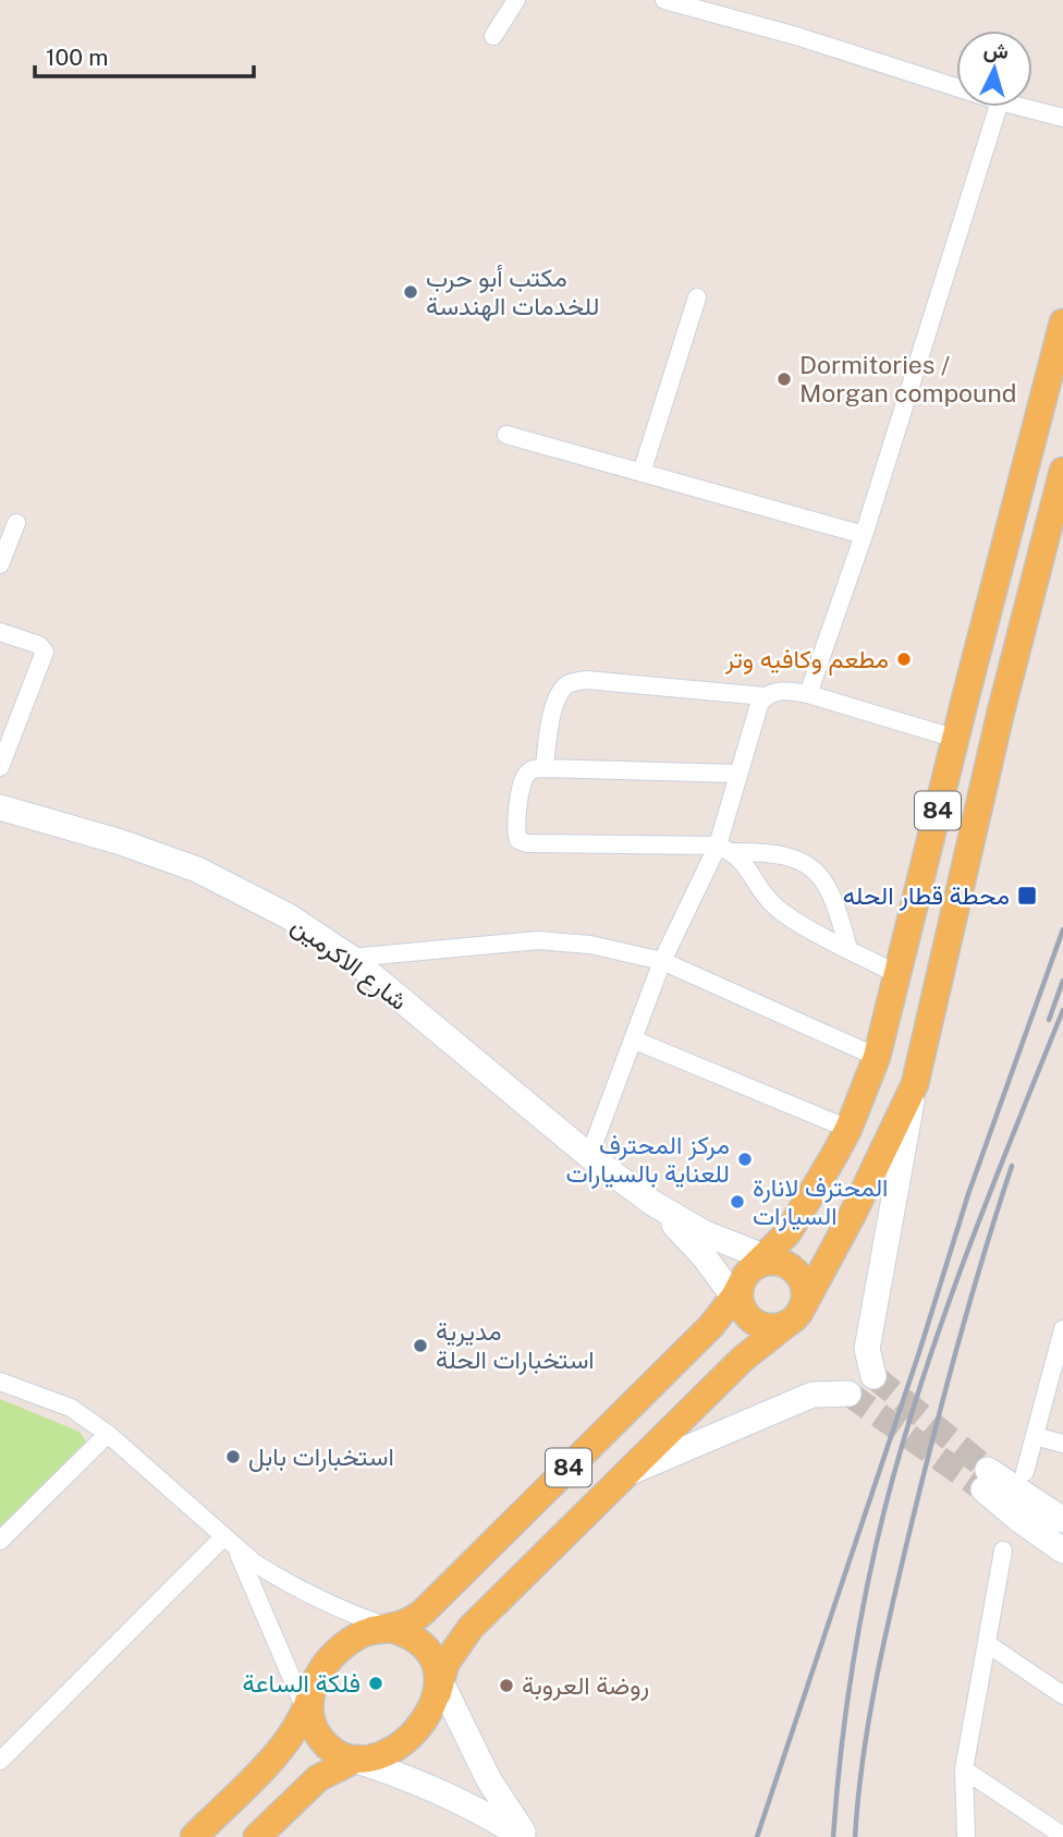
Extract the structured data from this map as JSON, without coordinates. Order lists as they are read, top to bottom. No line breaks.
{"streets":{"main road":["84"],"street":["شارع الاكرمين"]},"crossings":[["84","شارع الاكرمين"]],"places":{"other":["مكتب أبو حرب للخدمات الهندسة","Dormitories / Morgan compound","مطعم وكافيه وتر","مركز المحترف للعناية بالسيارات","المحترف لانارة السيارات","مديرية استخبارات الحلة","استخبارات بابل","فلكة الساعة","روضة العروبة"],"transit":["محطة قطار الحله"]},"scale_bar":"100 m","north":"top"}
